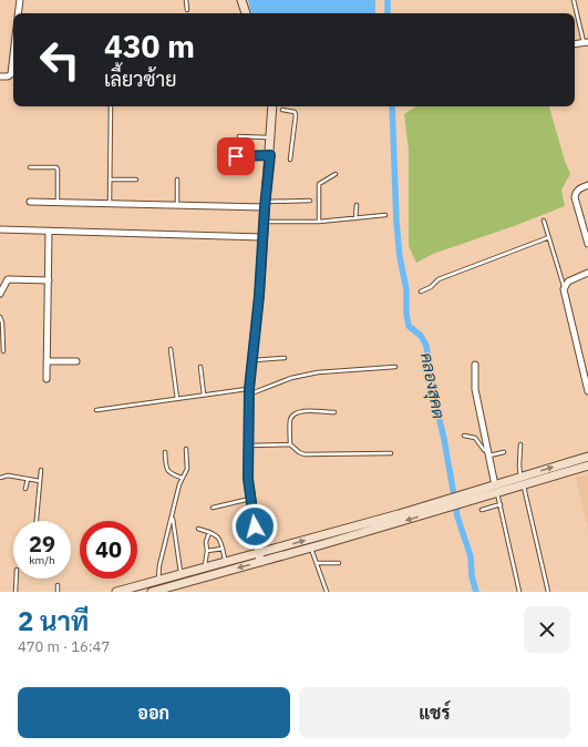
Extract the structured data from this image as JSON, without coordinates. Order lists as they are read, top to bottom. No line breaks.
{"water":["คลองสุคต"],"page":{"turn":["430 m","เลี้ยวซ้าย"],"speed":"29 km/h","limit":"40","heading":["2 นาที","470 m · 16:47"],"buttons":["ออก","แชร์"]}}
